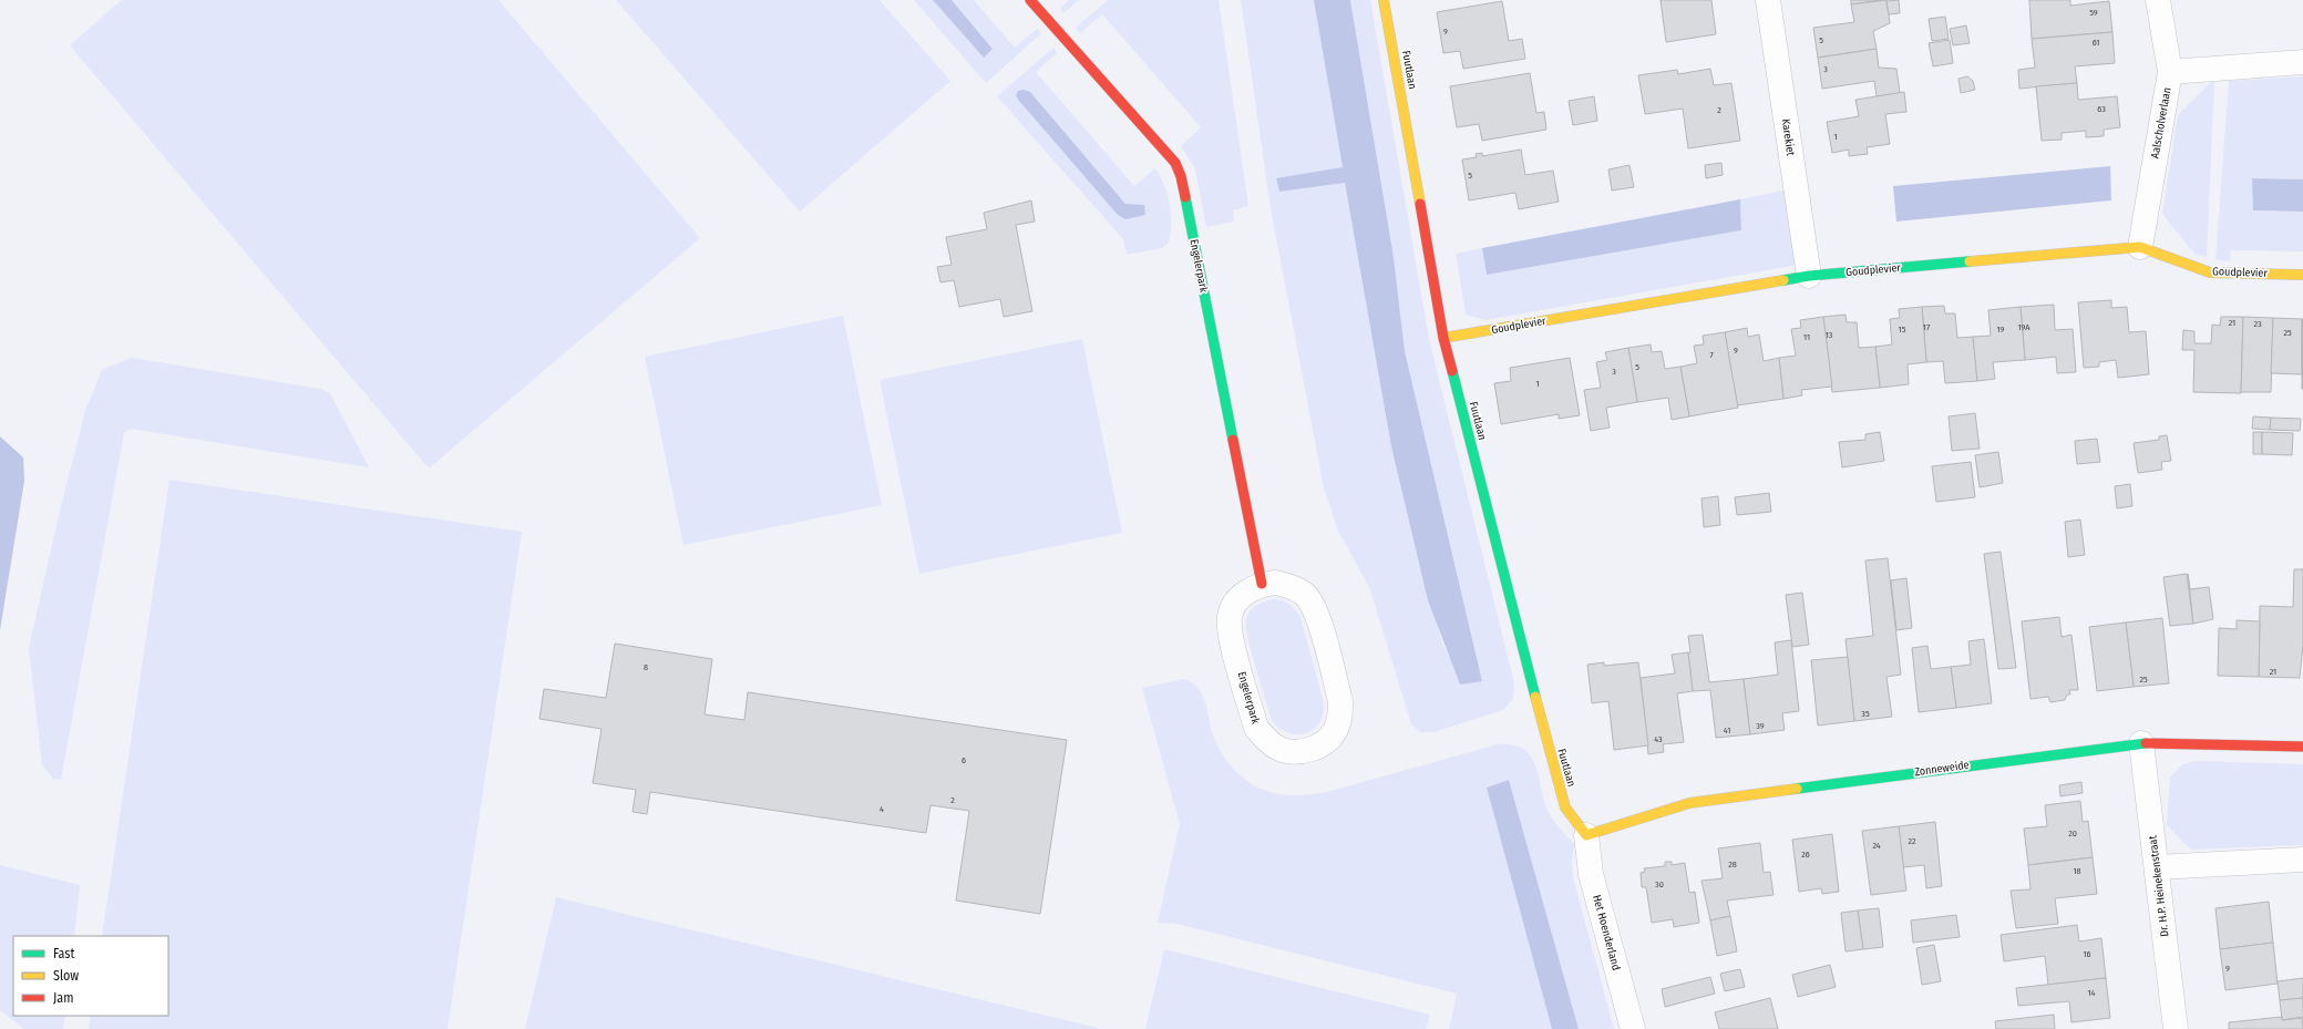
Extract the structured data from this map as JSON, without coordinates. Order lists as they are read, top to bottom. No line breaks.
{"streets":{"street":["Fuutlaan","Aalscholverlaan","Karekiet","Engelerpark","Goudplevier","Zonneweide","Dr. H.P. Heinekenstraat","Het Hoenderland"]},"crossings":[["Fuutlaan","Goudplevier"],["Fuutlaan","Zonneweide"],["Fuutlaan","Het Hoenderland"],["Aalscholverlaan","Goudplevier"],["Karekiet","Goudplevier"],["Zonneweide","Dr. H.P. Heinekenstraat"],["Zonneweide","Het Hoenderland"]],"house_numbers":["59","9","5","61","3","63","2","1","5","21","23","17","19A","15","19","25","13","11","9","7","5","3","1","8","21","25","35","39","41","43","6","2","4","20","22","24","26","28","18","30","16","9","14"],"legend":["Fast","Slow","Jam"]}
